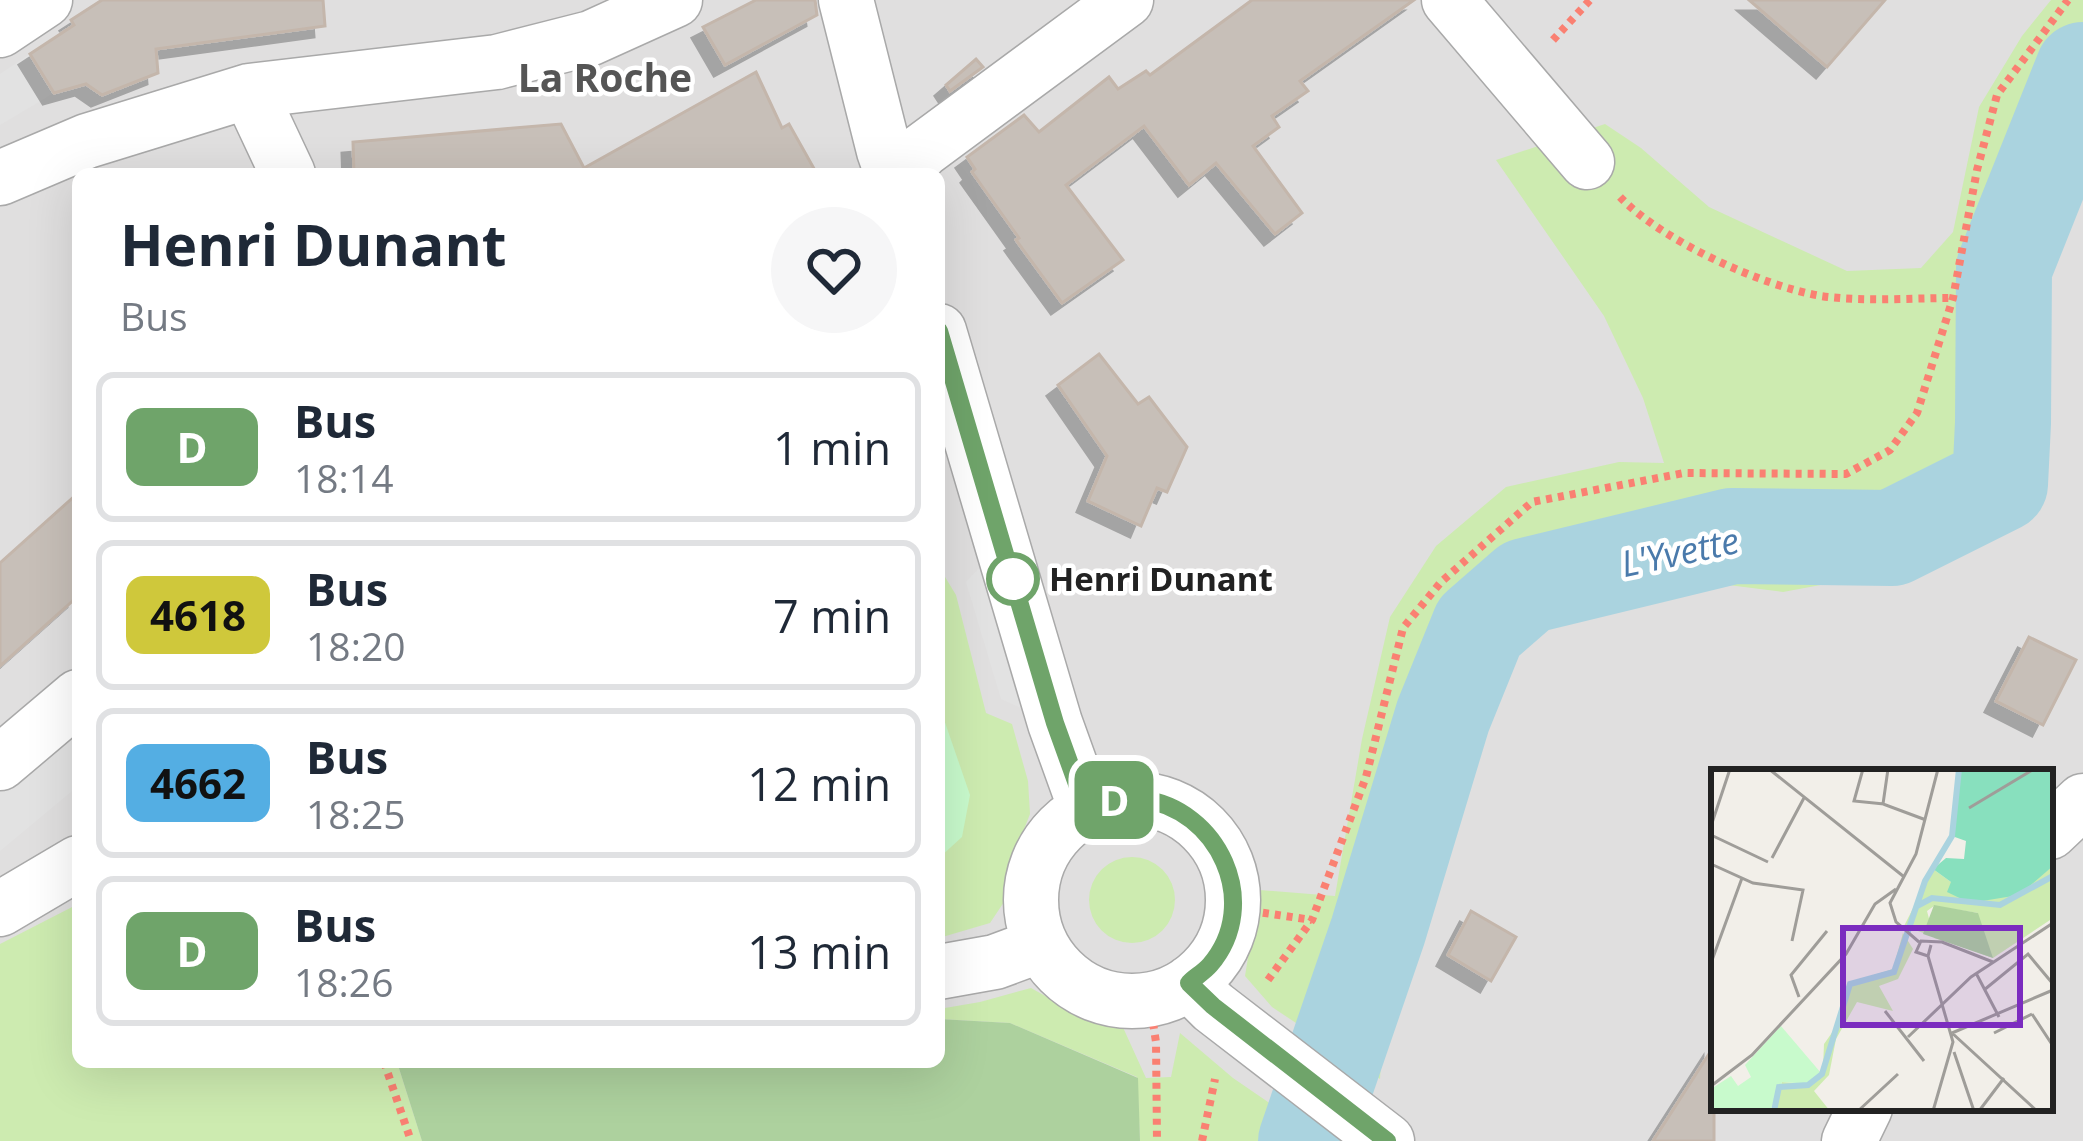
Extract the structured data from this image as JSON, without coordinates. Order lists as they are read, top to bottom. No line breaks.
{"districts":["La Roche"],"water":["L'Yvette"],"places":["Henri Dunant"],"lines":["bus line D"],"page":{"on_map":"D","heading":["Henri Dunant","Bus"],"list":[{"mark":"D","name":"Bus","note":"18:14","value":"1 min"},{"mark":"4618","name":"Bus","note":"18:20","value":"7 min"},{"mark":"4662","name":"Bus","note":"18:25","value":"12 min"},{"mark":"D","name":"Bus","note":"18:26","value":"13 min"}]}}
